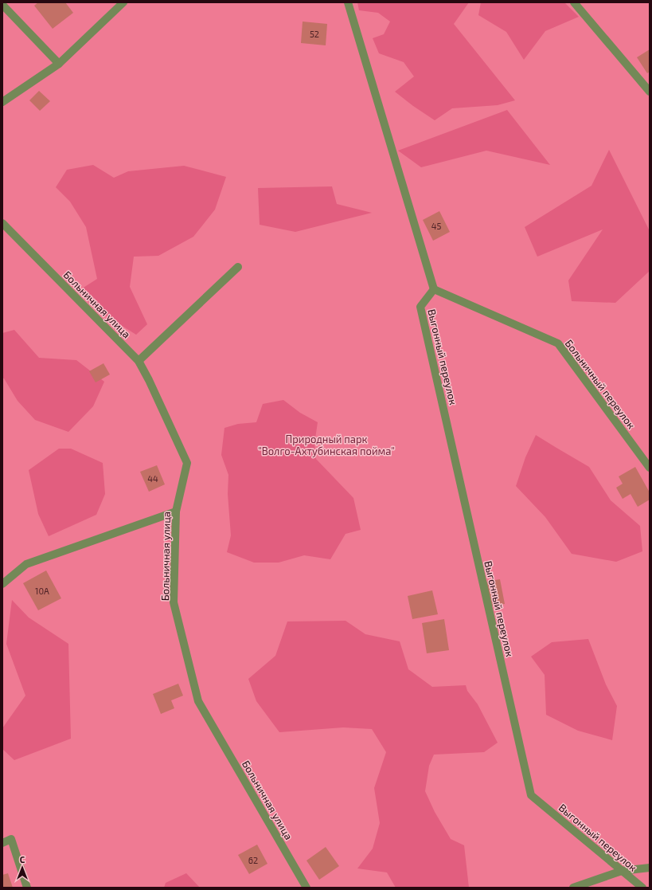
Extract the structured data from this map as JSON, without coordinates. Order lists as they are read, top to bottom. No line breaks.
{"streets":{"street":["Больничная улица","Выгонный переулок","Больничный переулок"]},"crossings":[["Выгонный переулок","Больничный переулок"]],"parks":["Природный парк \"Волго-Ахтубинская пойма\""],"house_numbers":["52","45","44","10А","62"],"north":"top"}
